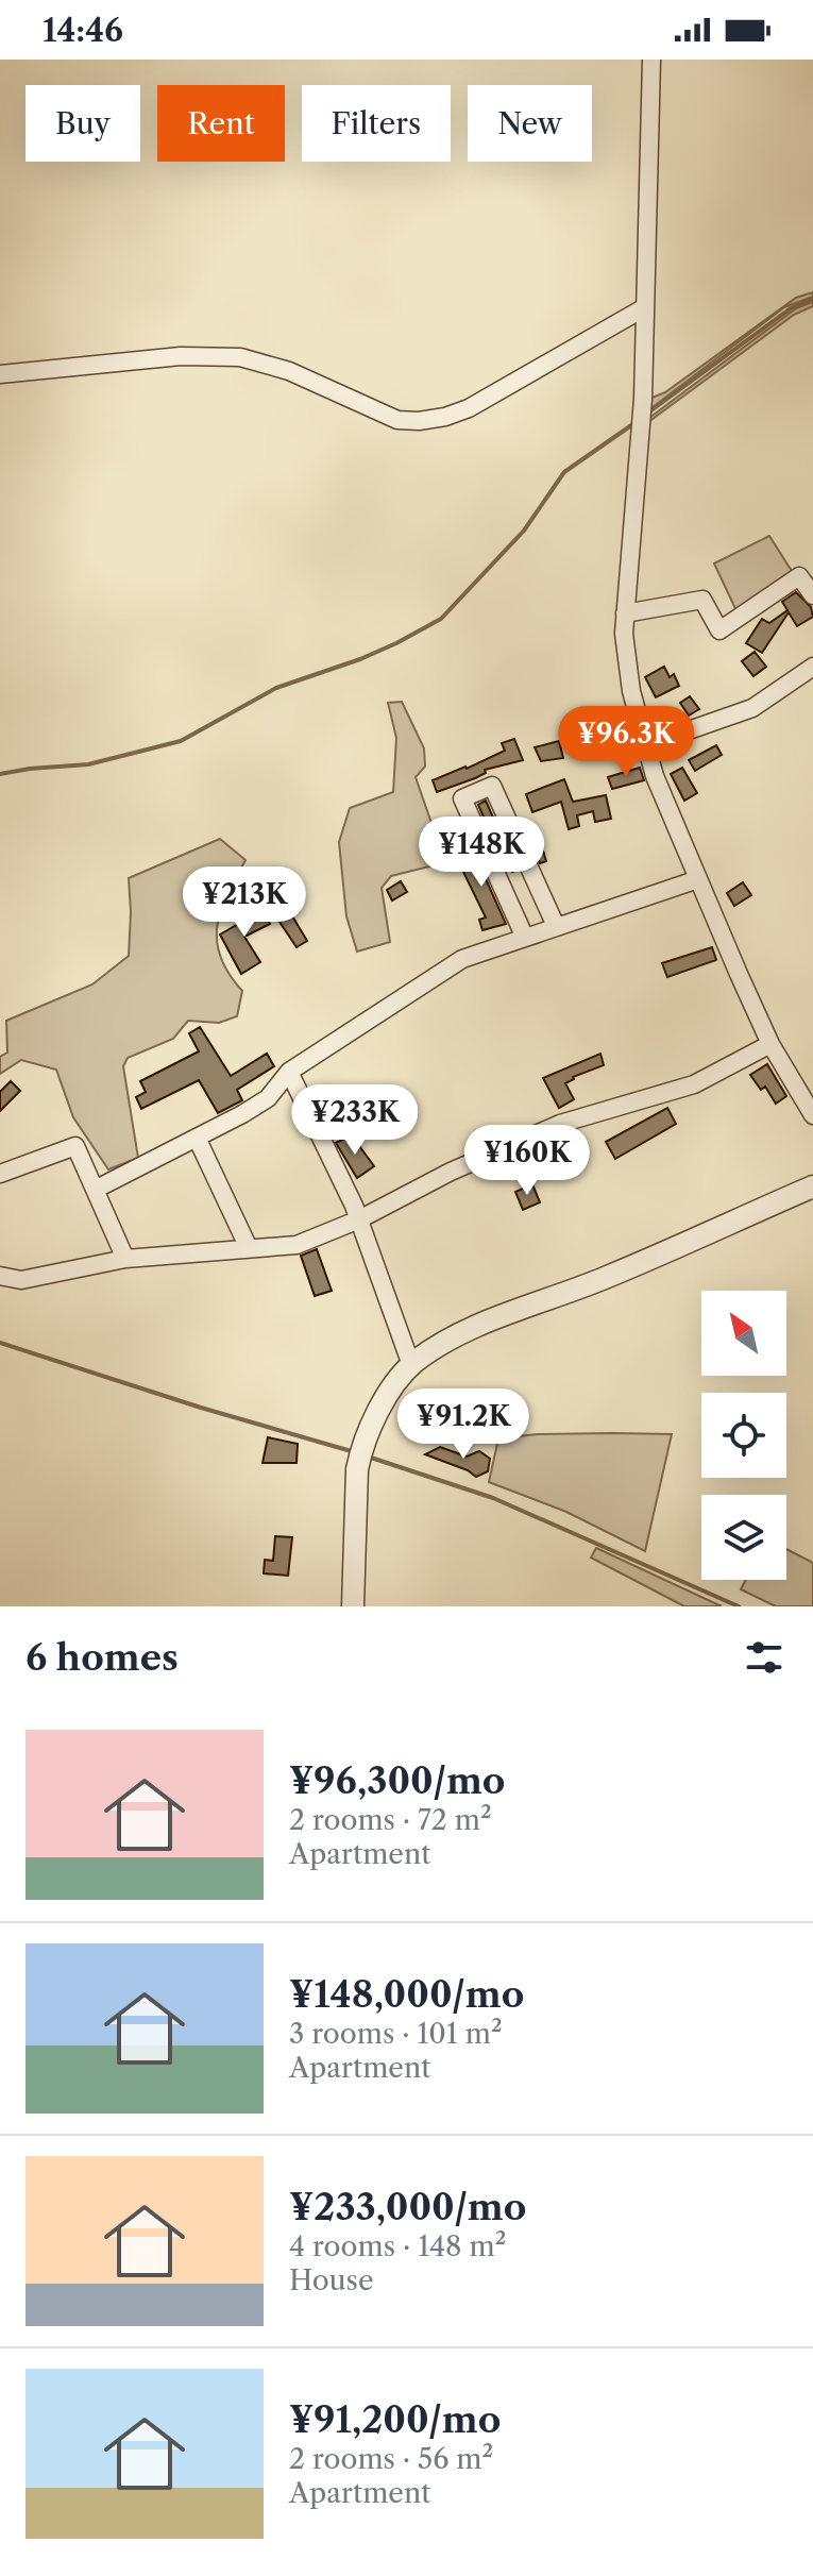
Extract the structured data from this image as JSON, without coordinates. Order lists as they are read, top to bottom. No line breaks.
{"north":"top left","page":{"status":"14:46","chip":["Buy","Rent","Filters","New"],"price":["¥96.3K","¥148K","¥213K","¥233K","¥160K","¥91.2K"],"heading":"6 homes","list":[{"name":"¥96,300/mo","note":"2 rooms · 72 m² · Apartment"},{"name":"¥148,000/mo","note":"3 rooms · 101 m² · Apartment"},{"name":"¥233,000/mo","note":"4 rooms · 148 m² · House"},{"name":"¥91,200/mo","note":"2 rooms · 56 m² · Apartment"}]}}
